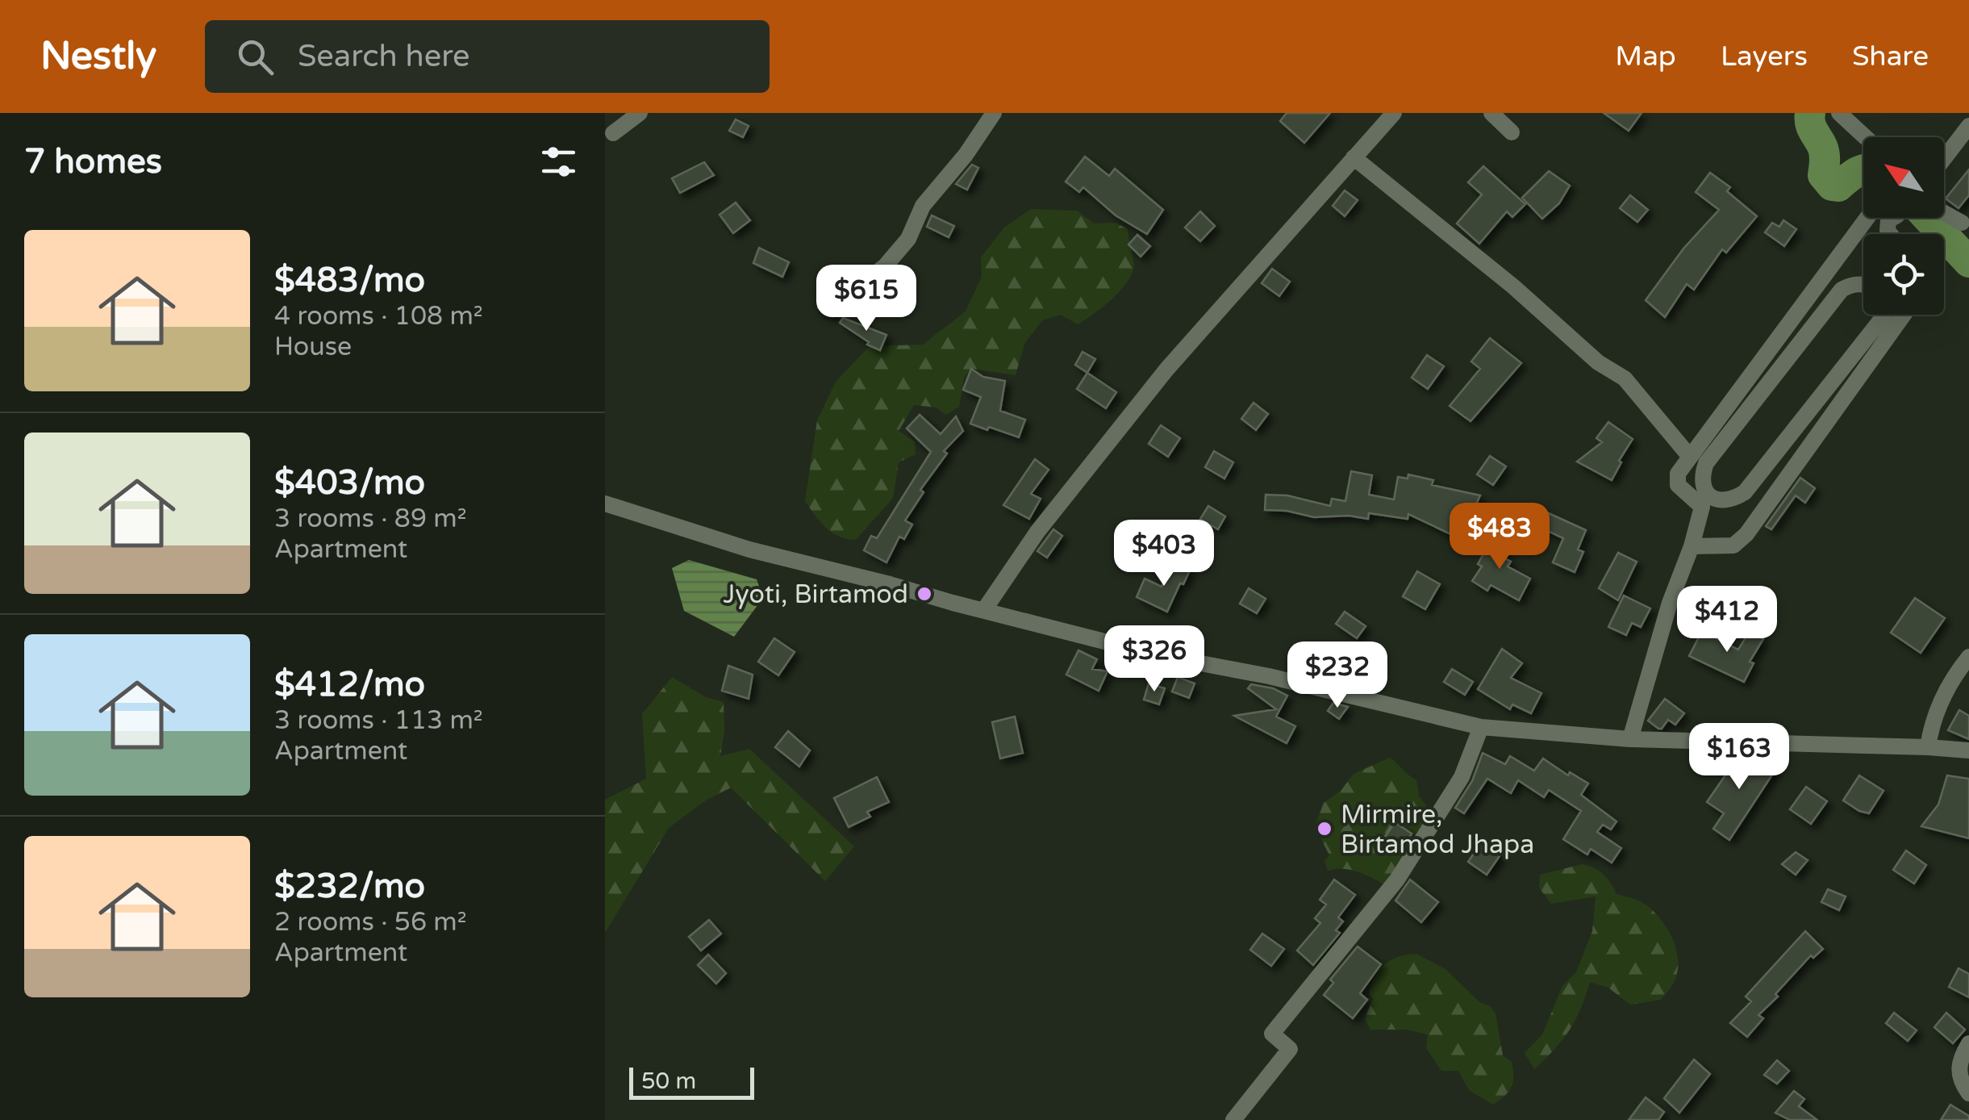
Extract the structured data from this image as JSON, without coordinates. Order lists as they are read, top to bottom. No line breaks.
{"places":["Jyoti, Birtamod","Mirmire, Birtamod Jhapa"],"scale_bar":"50 m","north":"top left","page":{"header":"Nestly","search":"Search here","nav":["Map","Layers","Share"],"heading":"7 homes","list":[{"name":"$483/mo","note":"4 rooms · 108 m² · House"},{"name":"$403/mo","note":"3 rooms · 89 m² · Apartment"},{"name":"$412/mo","note":"3 rooms · 113 m² · Apartment"},{"name":"$232/mo","note":"2 rooms · 56 m² · Apartment"}],"price":["$615","$483","$403","$412","$326","$232","$163"],"scale":"50 m"}}
